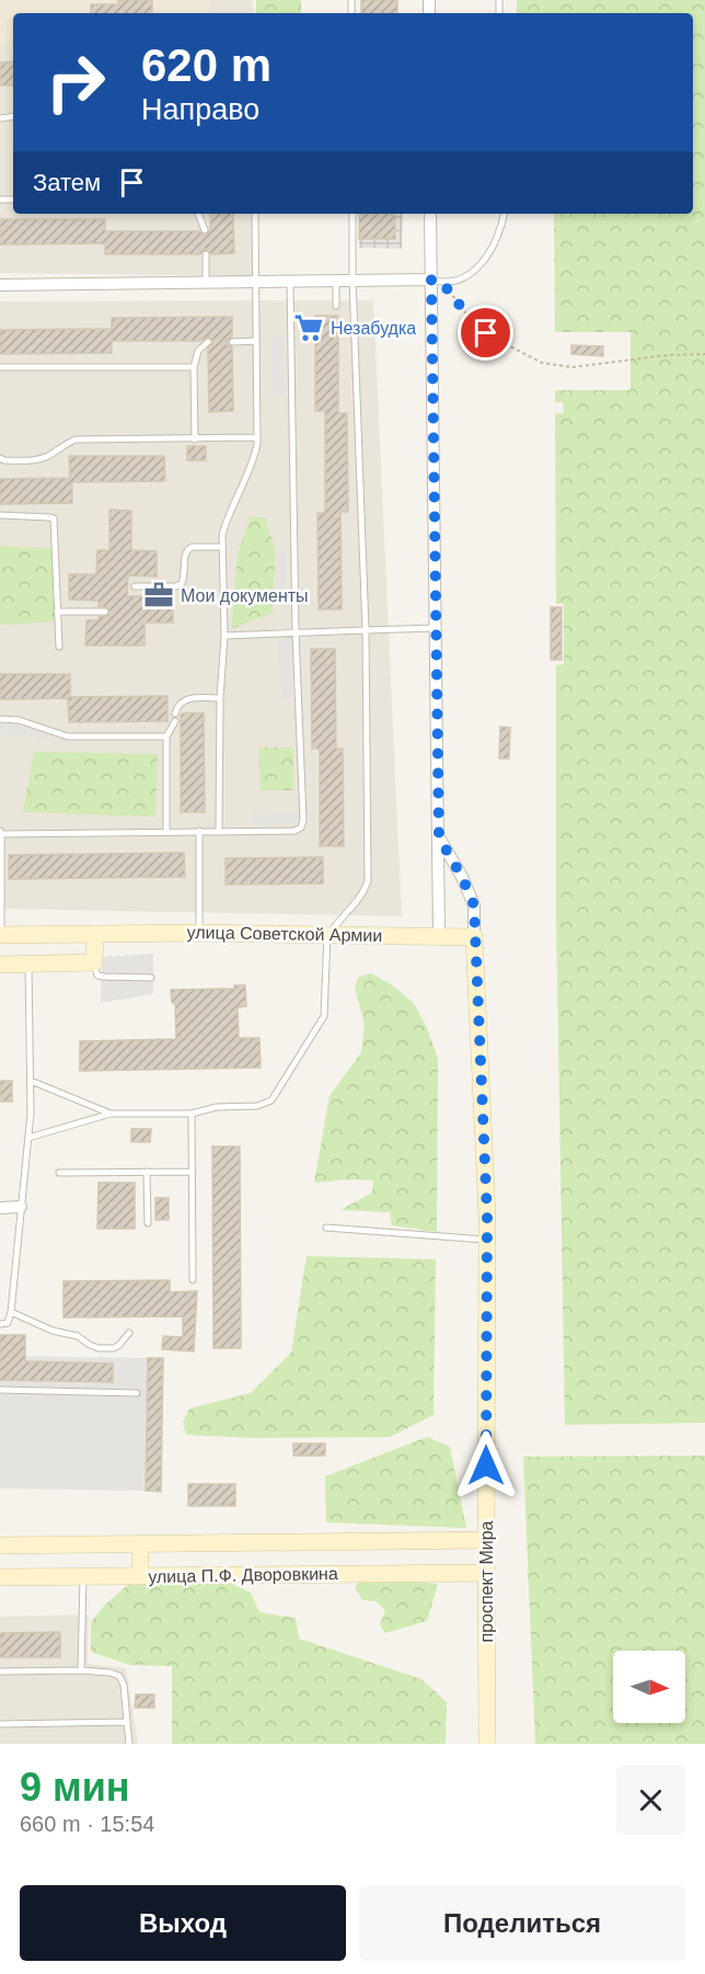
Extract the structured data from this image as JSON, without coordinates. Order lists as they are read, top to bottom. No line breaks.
{"streets":{"street":["улица Советской Армии","улица П.Ф. Дворовкина","проспект Мира"]},"crossings":[["улица Советской Армии","проспект Мира"],["улица П.Ф. Дворовкина","проспект Мира"]],"places":{"supermarket":["Незабудка"],"office":["Мои документы"]},"north":"right","page":{"turn":["620 m","Направо"],"then":"Затем","heading":["9 мин","660 m · 15:54"],"buttons":["Выход","Поделиться"]}}
